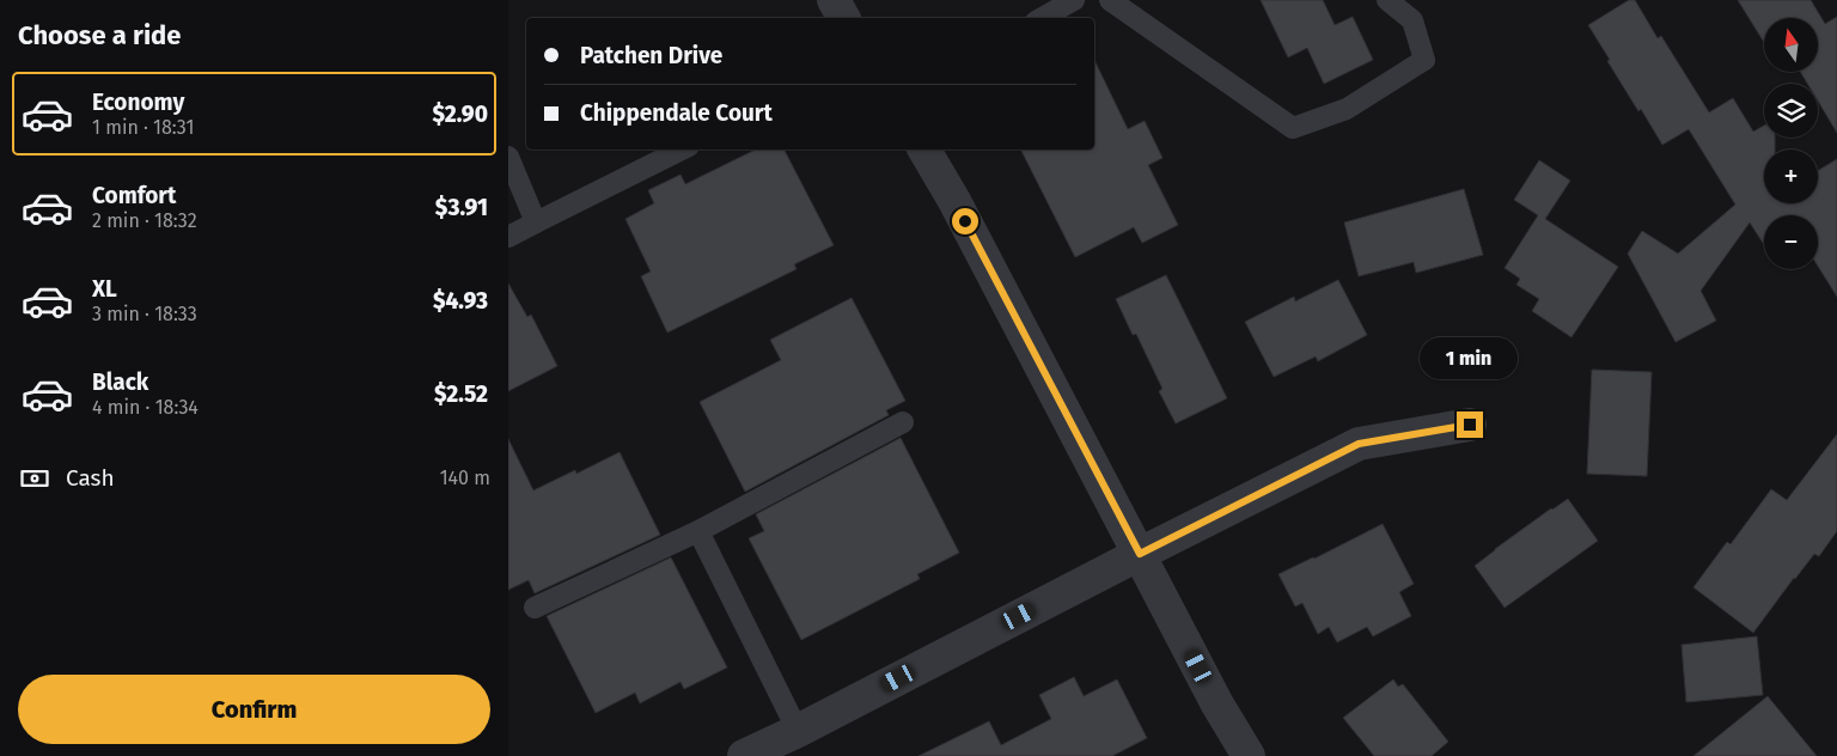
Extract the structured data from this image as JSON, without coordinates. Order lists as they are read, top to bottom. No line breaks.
{"north":"top","page":{"heading":"Choose a ride","map_buttons":["+","−"],"banner":["Patchen Drive","Chippendale Court"],"list":[{"name":"Economy","note":"1 min · 18:31","value":"$2.90"},{"name":"Comfort","note":"2 min · 18:32","value":"$3.91"},{"name":"XL","note":"3 min · 18:33","value":"$4.93"},{"name":"Black","note":"4 min · 18:34","value":"$2.52"}],"bubble":"1 min","pay":["Cash","140 m"],"buttons":"Confirm"}}
